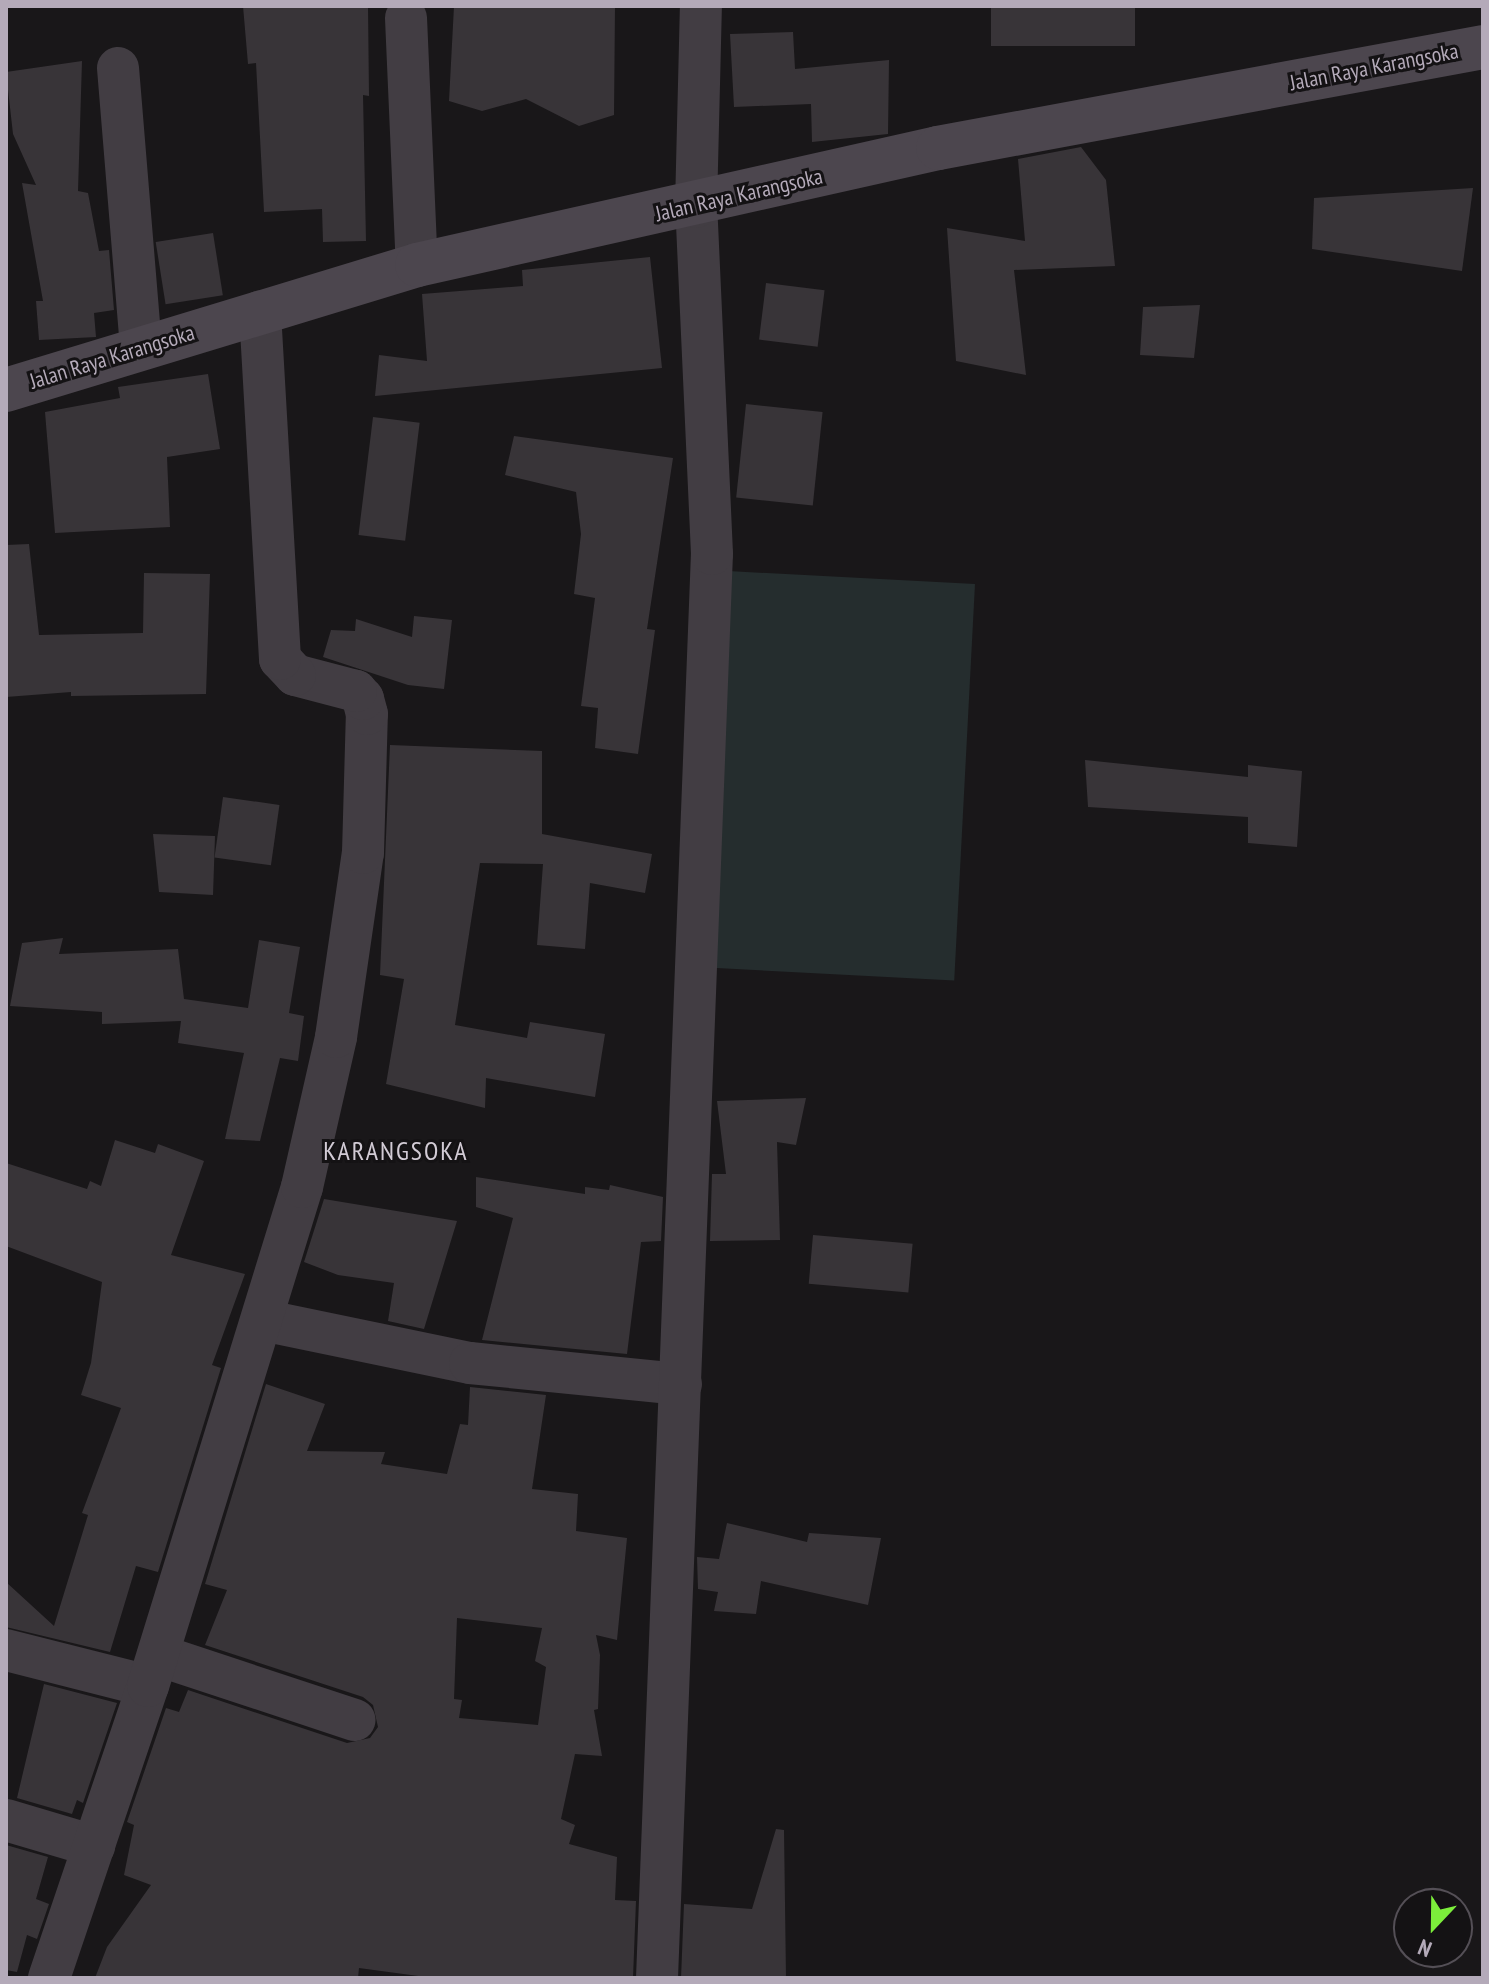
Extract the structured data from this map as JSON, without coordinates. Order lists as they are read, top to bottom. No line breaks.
{"streets":{"main road":["Jalan Raya Karangsoka"]},"districts":["KARANGSOKA"],"north":"bottom"}
